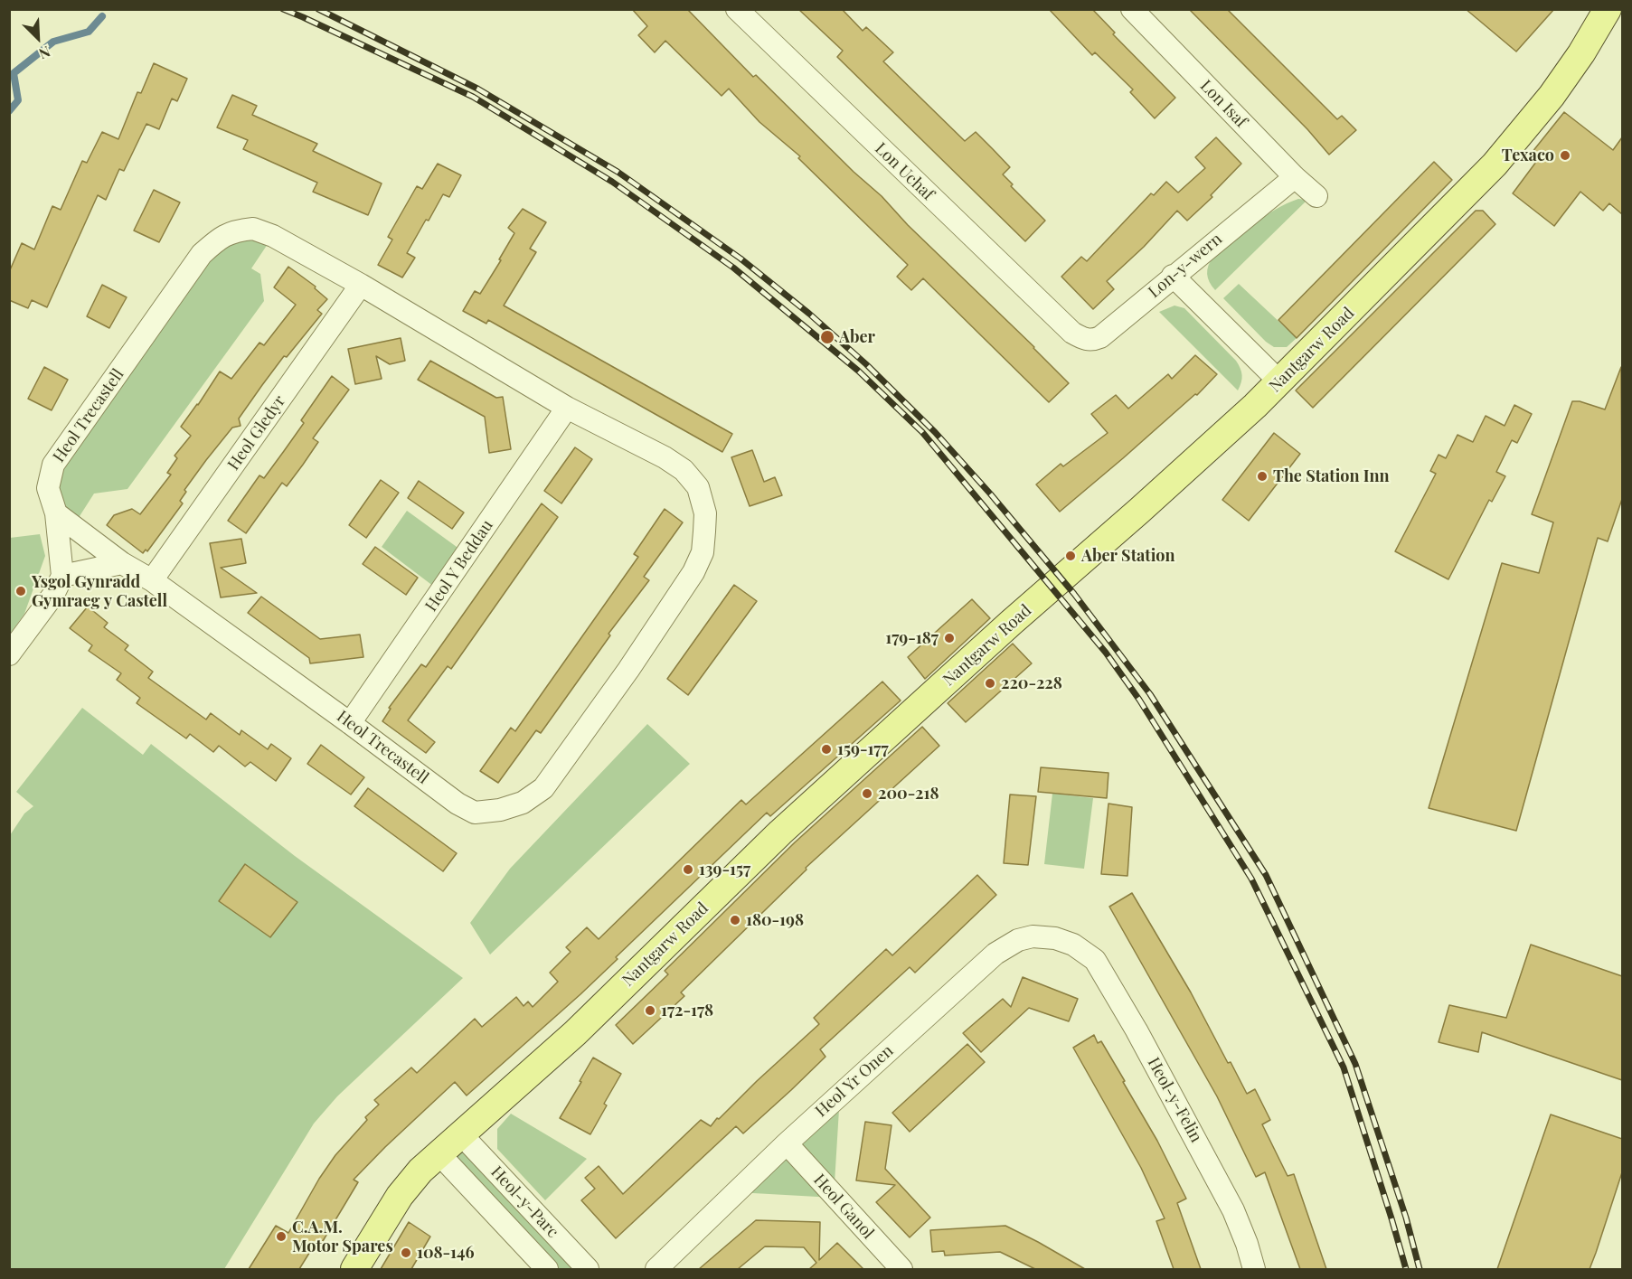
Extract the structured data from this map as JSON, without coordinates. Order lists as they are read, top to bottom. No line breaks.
{"streets":{"main road":["Nantgarw Road"],"street":["Lon Isaf","Lon Uchaf","Lon-y-wern","Heol Trecastell","Heol Gledyr","Heol Y Beddau","Heol Yr Onen","Heol-y-Felin","Heol-y-Parc","Heol Ganol"]},"crossings":[["Lon Isaf","Lon-y-wern"],["Lon Uchaf","Lon-y-wern"],["Nantgarw Road","Heol-y-Parc"],["Heol Trecastell","Heol Gledyr"],["Heol Trecastell","Heol Y Beddau"],["Heol Yr Onen","Heol-y-Felin"],["Heol Yr Onen","Heol Ganol"]],"places":["Texaco","Aber","The Station Inn","Aber Station","Ysgol Gynradd Gymraeg y Castell","179-187","220-228","159-177","200-218","139-157","180-198","172-178","C.A.M. Motor Spares","108-146"],"north":"bottom right"}
